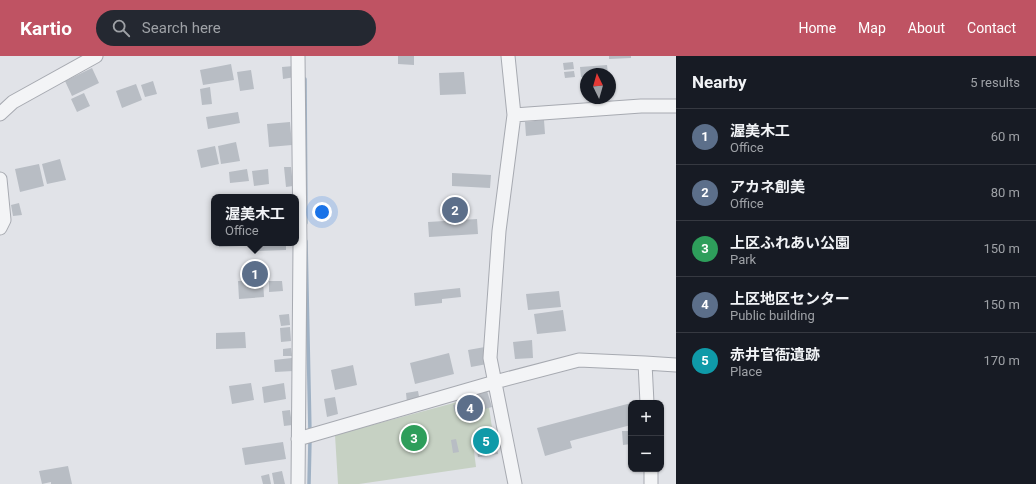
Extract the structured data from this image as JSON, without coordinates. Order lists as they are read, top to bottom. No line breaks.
{"north":"top","page":{"header":"Kartio","search":"Search here","nav":["Home","Map","About","Contact"],"heading":["Nearby","5 results"],"list":[{"mark":"1","name":"渥美木工","note":"Office","value":"60 m"},{"mark":"2","name":"アカネ創美","note":"Office","value":"80 m"},{"mark":"3","name":"上区ふれあい公園","note":"Park","value":"150 m"},{"mark":"4","name":"上区地区センター","note":"Public building","value":"150 m"},{"mark":"5","name":"赤井官衙遺跡","note":"Place","value":"170 m"}],"popup":["渥美木工","Office"],"pins":["2","1","4","3","5"],"map_buttons":["+","−"]}}
